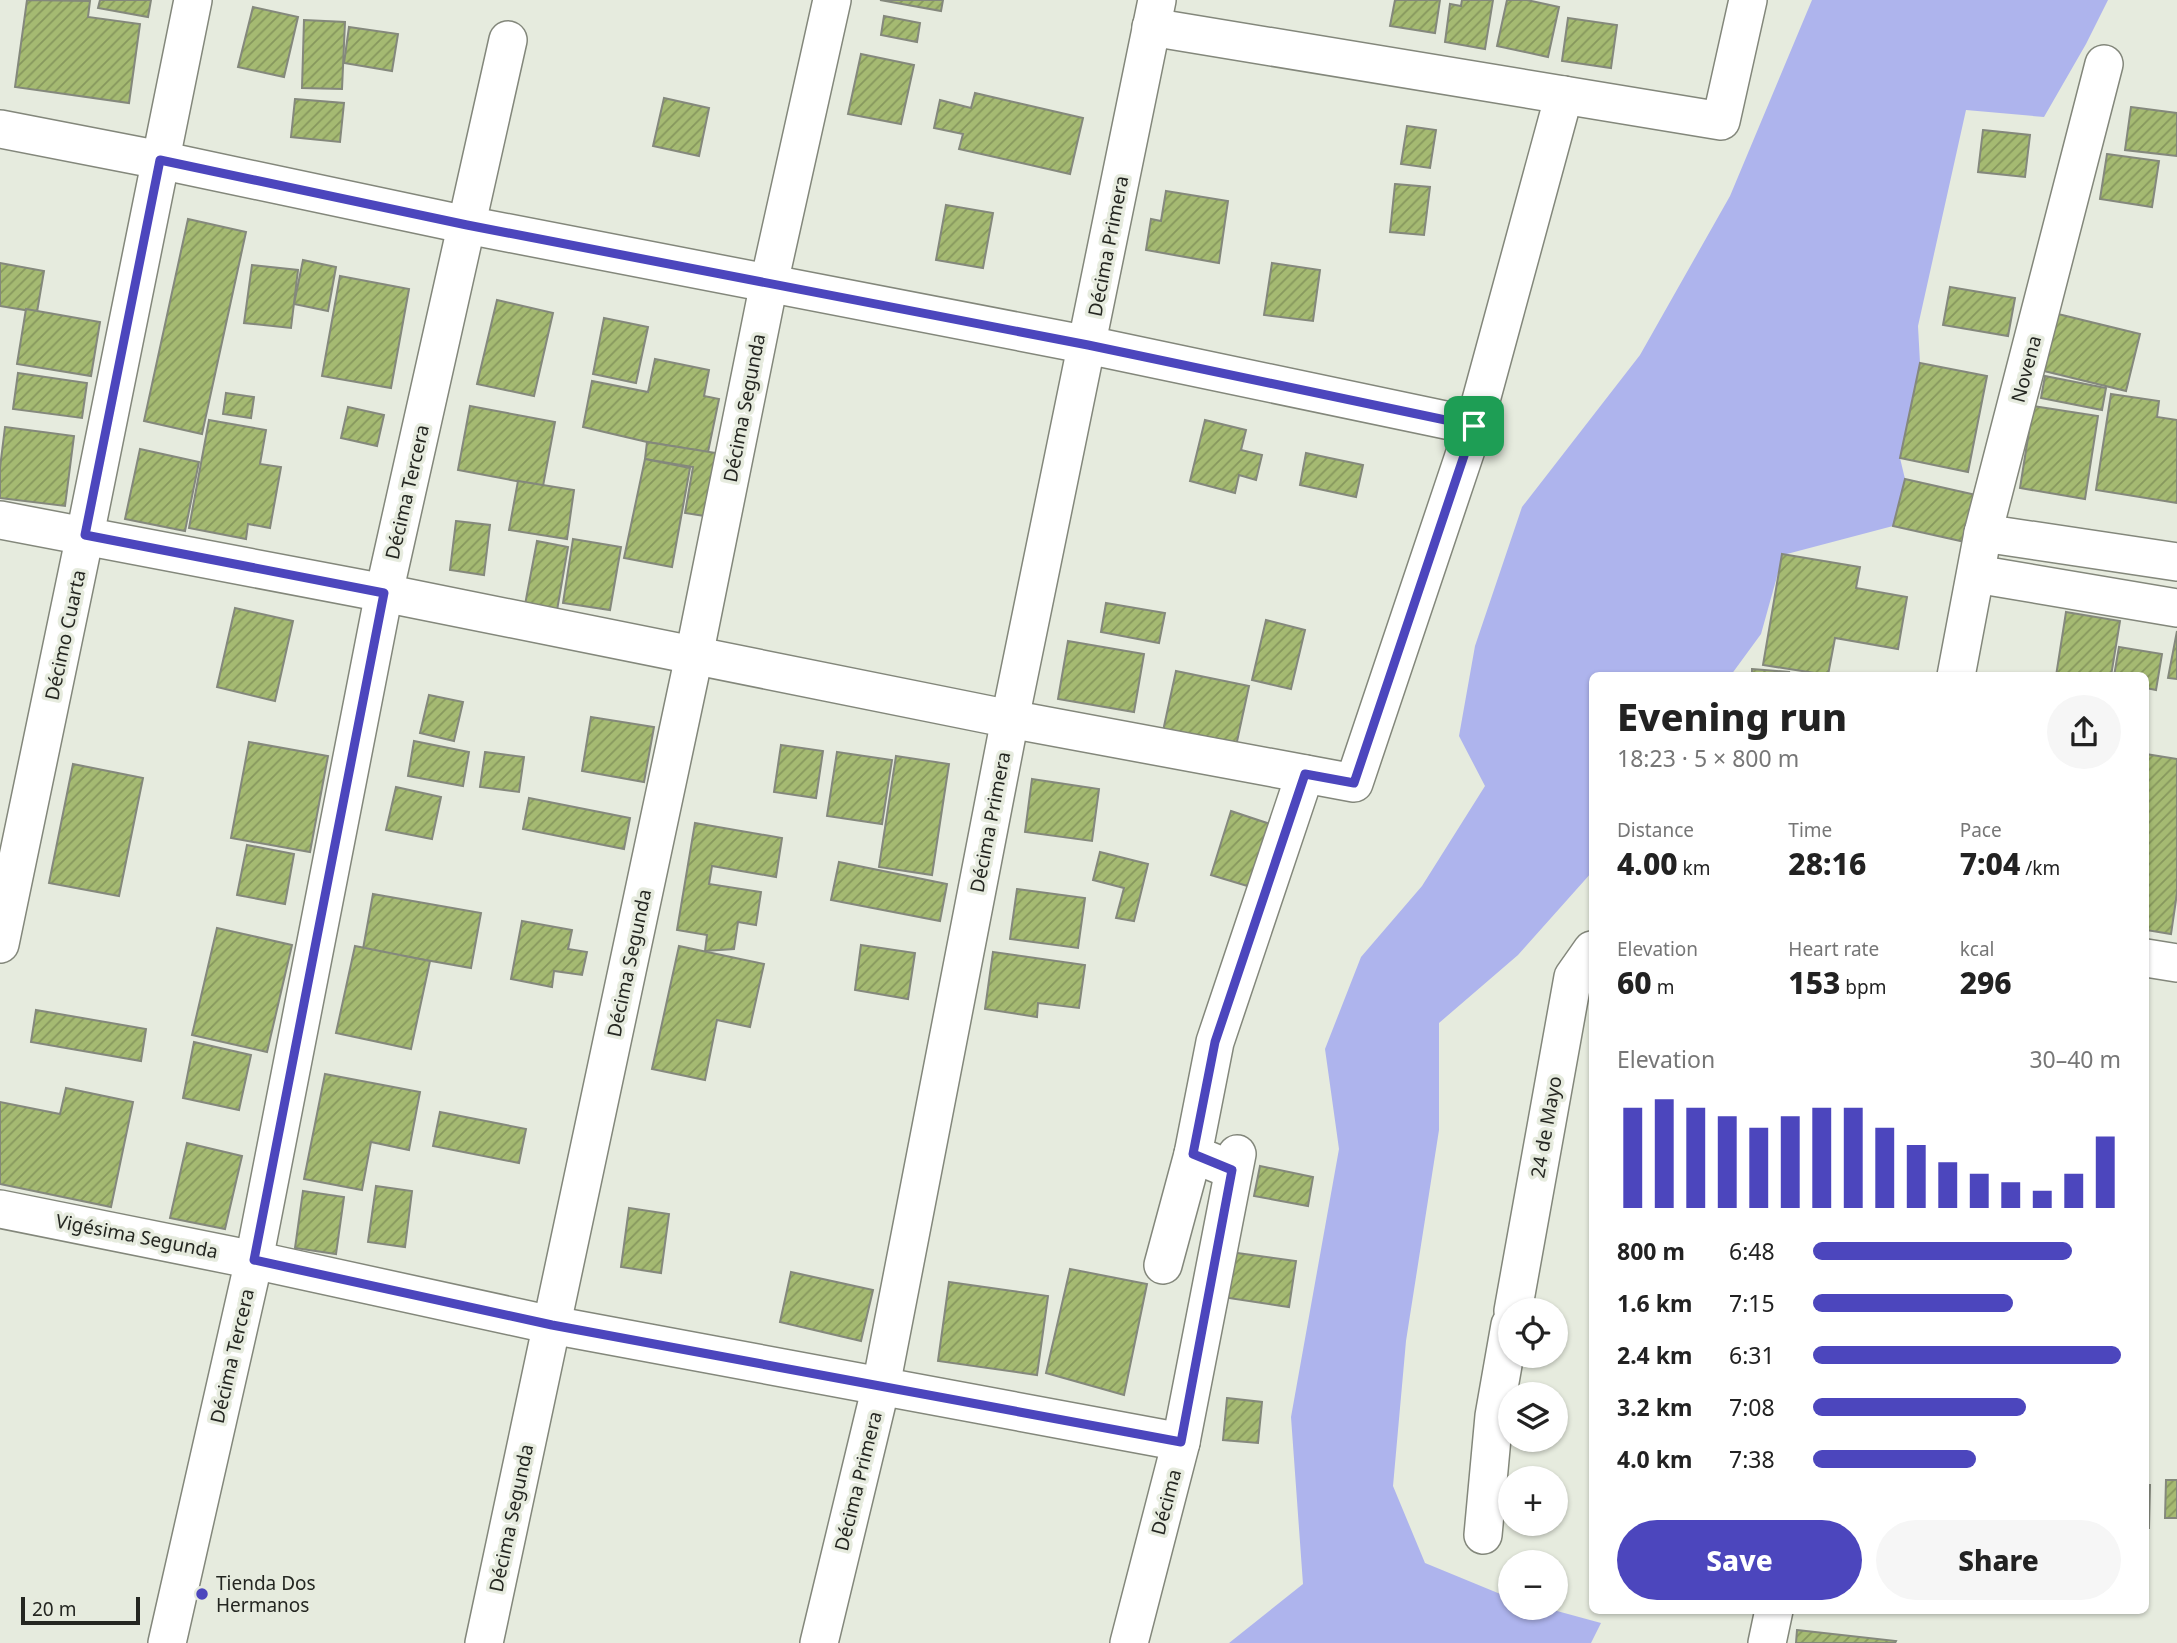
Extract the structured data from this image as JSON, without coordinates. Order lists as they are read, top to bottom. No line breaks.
{"streets":{"street":["Décima Primera","Novena","Décima Segunda","Décima Tercera","Décimo Cuarta","24 de Mayo","Vigésima Segunda","Décima"]},"crossings":[["Décima Primera","Vigésima Segunda"],["Décima Segunda","Vigésima Segunda"],["Décima Tercera","Vigésima Segunda"],["Vigésima Segunda","Décima"]],"places":["Tienda Dos Hermanos"],"scale_bar":"20 m","page":{"heading":["Evening run","18:23 · 5 × 800 m"],"stats":[["Distance","4.00 km"],["Time","28:16"],["Pace","7:04 /km"],["Elevation","60 m"],["Heart rate","153 bpm"],["kcal","296"]],"chart":["Elevation","30–40 m"],"list":[{"name":"800 m","note":"6:48"},{"name":"1.6 km","note":"7:15"},{"name":"2.4 km","note":"6:31"},{"name":"3.2 km","note":"7:08"},{"name":"4.0 km","note":"7:38"}],"map_buttons":["+","−"],"buttons":["Save","Share"],"scale":"20 m"}}
